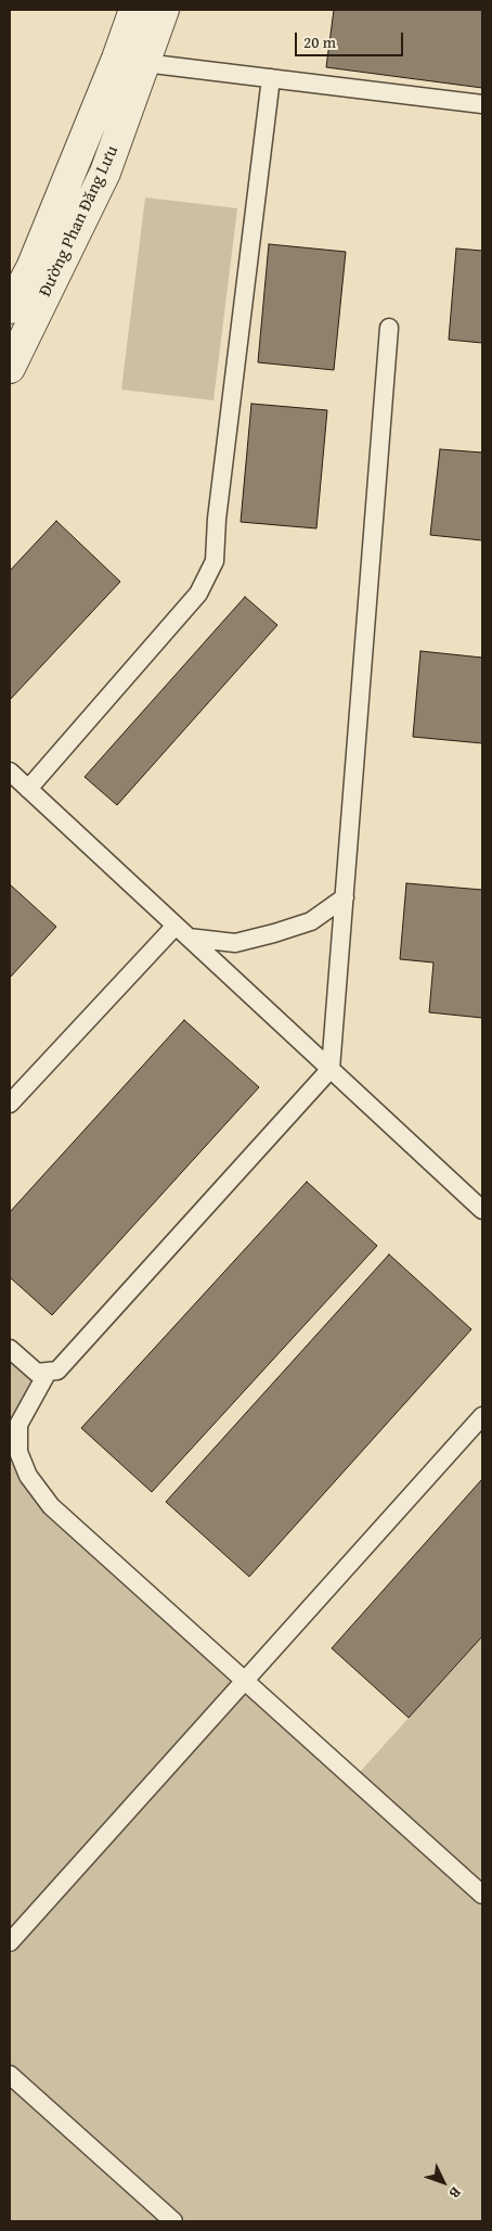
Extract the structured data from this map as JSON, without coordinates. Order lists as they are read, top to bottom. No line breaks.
{"streets":{"street":["Đường Phan Đăng Lưu"]},"scale_bar":"20 m","north":"bottom right"}
